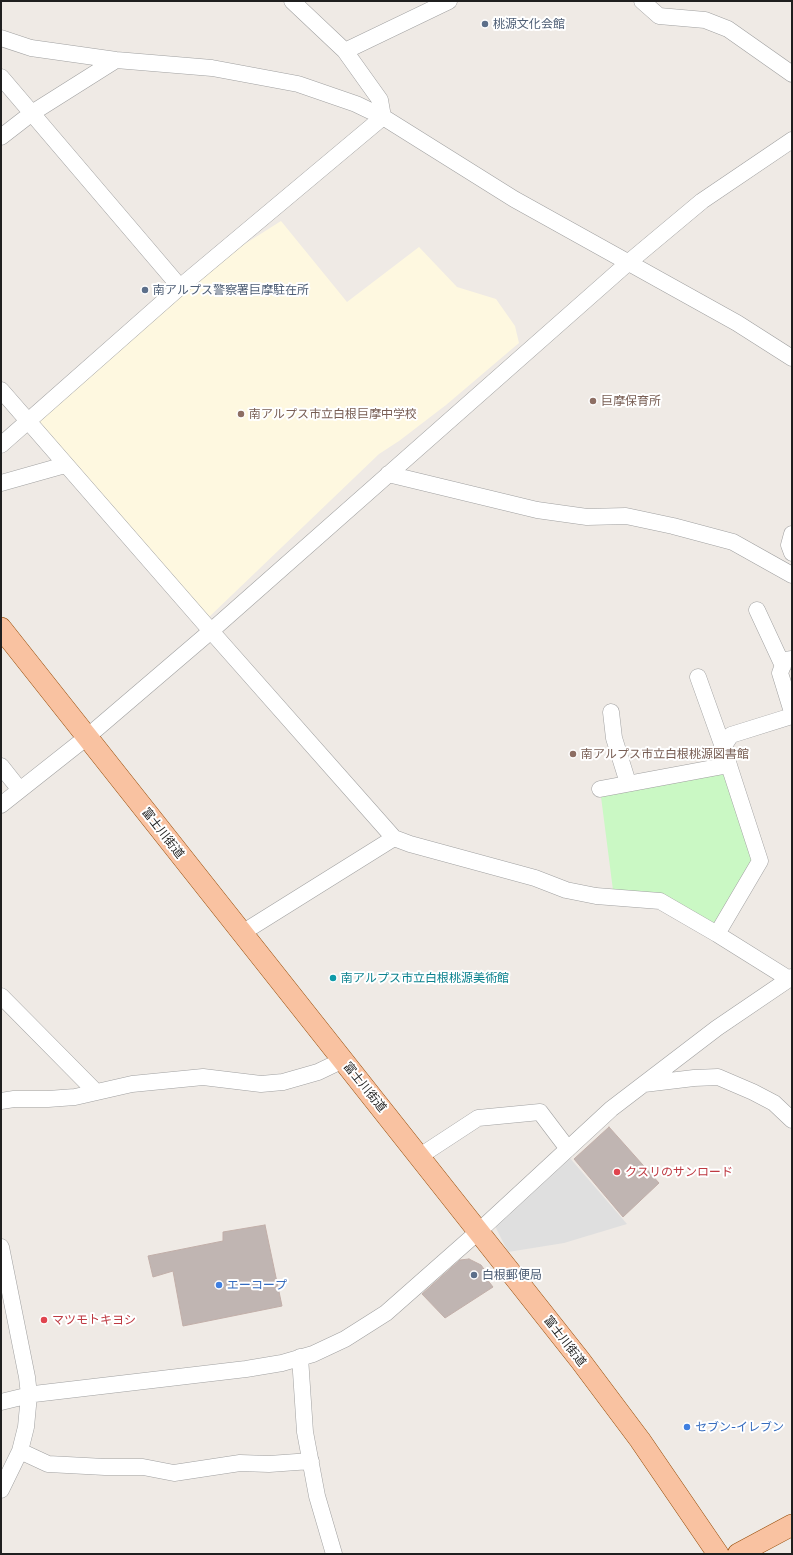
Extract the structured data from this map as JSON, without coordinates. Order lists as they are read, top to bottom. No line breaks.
{"streets":{"main road":["富士川街道"]},"places":["桃源文化会館","南アルプス警察署巨摩駐在所","巨摩保育所","南アルプス市立白根巨摩中学校","南アルプス市立白根桃源図書館","南アルプス市立白根桃源美術館","クスリのサンロード","白根郵便局","エーコープ","マツモトキヨシ","セブン-イレブン"]}
